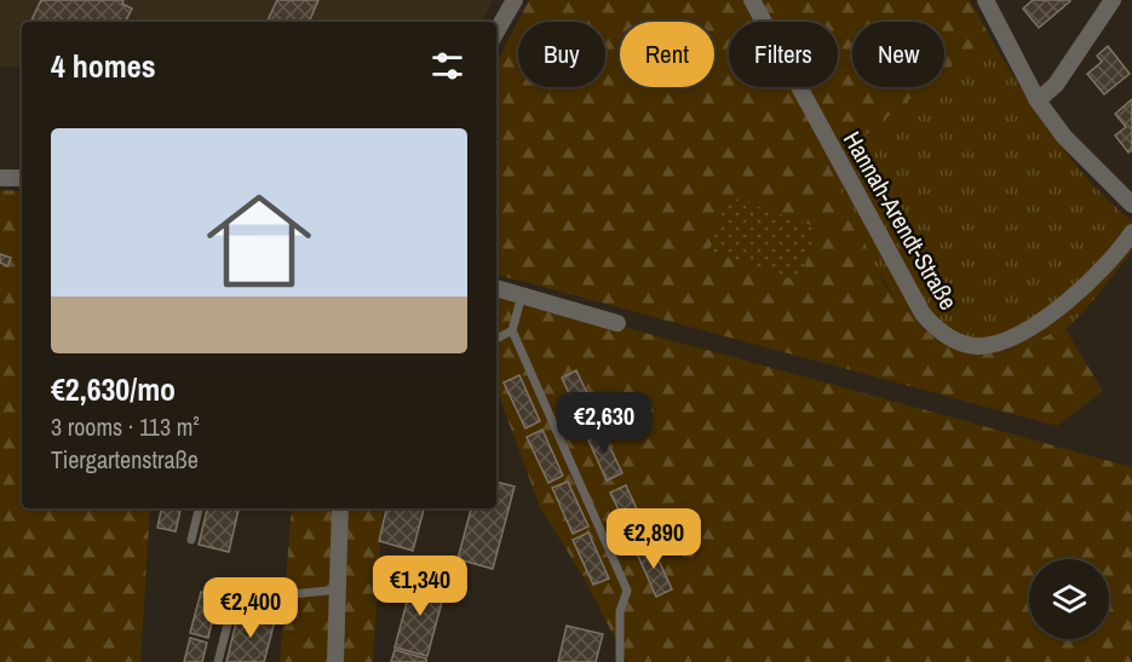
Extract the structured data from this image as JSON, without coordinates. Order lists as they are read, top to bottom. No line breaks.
{"streets":{"street":["Hannah-Arendt-Straße"]},"page":{"chip":["Buy","Rent","Filters","New"],"heading":"4 homes","list":[{"name":"€2,630/mo","note":"3 rooms · 113 m² · Tiergartenstraße"}],"price":["€2,630","€2,890","€1,340","€2,400"]}}
